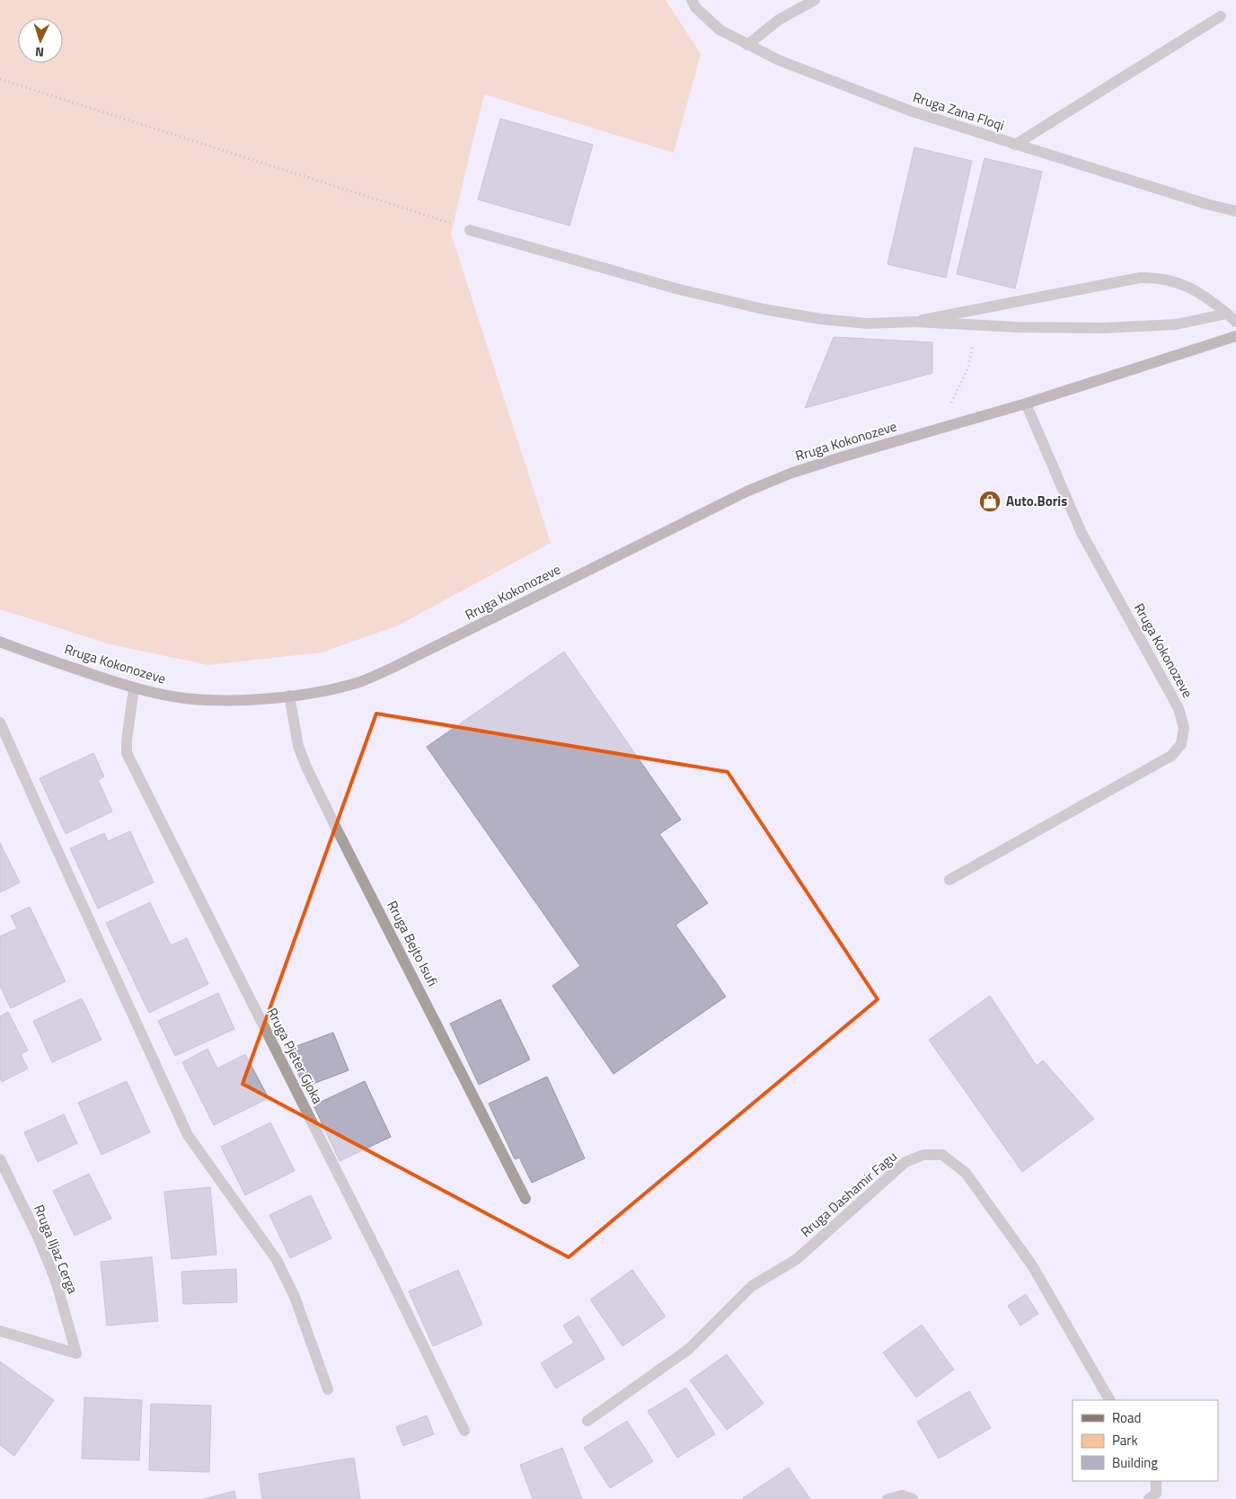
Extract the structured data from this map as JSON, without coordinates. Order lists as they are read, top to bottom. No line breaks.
{"streets":{"street":["Rruga Zana Floqi","Rruga Kokonozeve","Rruga Bejto Isufi","Rruga Pjeter Gjoka","Rruga Dashamir Fagu","Rruga Iljaz Cerga"]},"crossings":[["Rruga Kokonozeve","Rruga Bejto Isufi"],["Rruga Kokonozeve","Rruga Pjeter Gjoka"]],"places":{"shop":["Auto.Boris"]},"legend":["Road","Park","Building"],"north":"bottom"}
